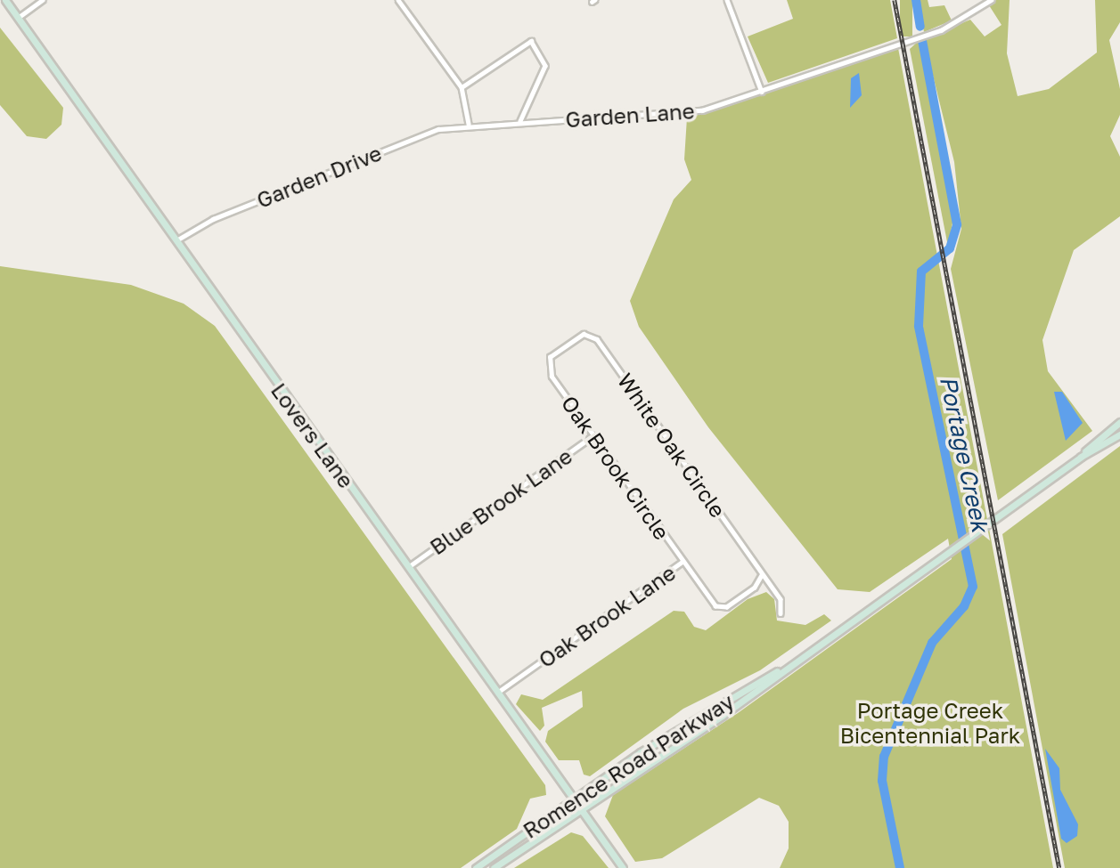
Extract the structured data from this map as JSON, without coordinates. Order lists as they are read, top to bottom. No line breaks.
{"streets":{"street":["Garden Lane","Garden Drive","Lovers Lane","White Oak Circle","Oak Brook Circle","Blue Brook Lane","Oak Brook Lane","Romence Road Parkway"]},"crossings":[["Garden Lane","Garden Drive"],["Garden Drive","Lovers Lane"],["Lovers Lane","Blue Brook Lane"],["Lovers Lane","Oak Brook Lane"],["Lovers Lane","Romence Road Parkway"],["White Oak Circle","Oak Brook Circle"],["White Oak Circle","Oak Brook Lane"],["Oak Brook Circle","Blue Brook Lane"],["Oak Brook Circle","Oak Brook Lane"]],"water":["Portage Creek"],"parks":["Portage Creek Bicentennial Park"]}
